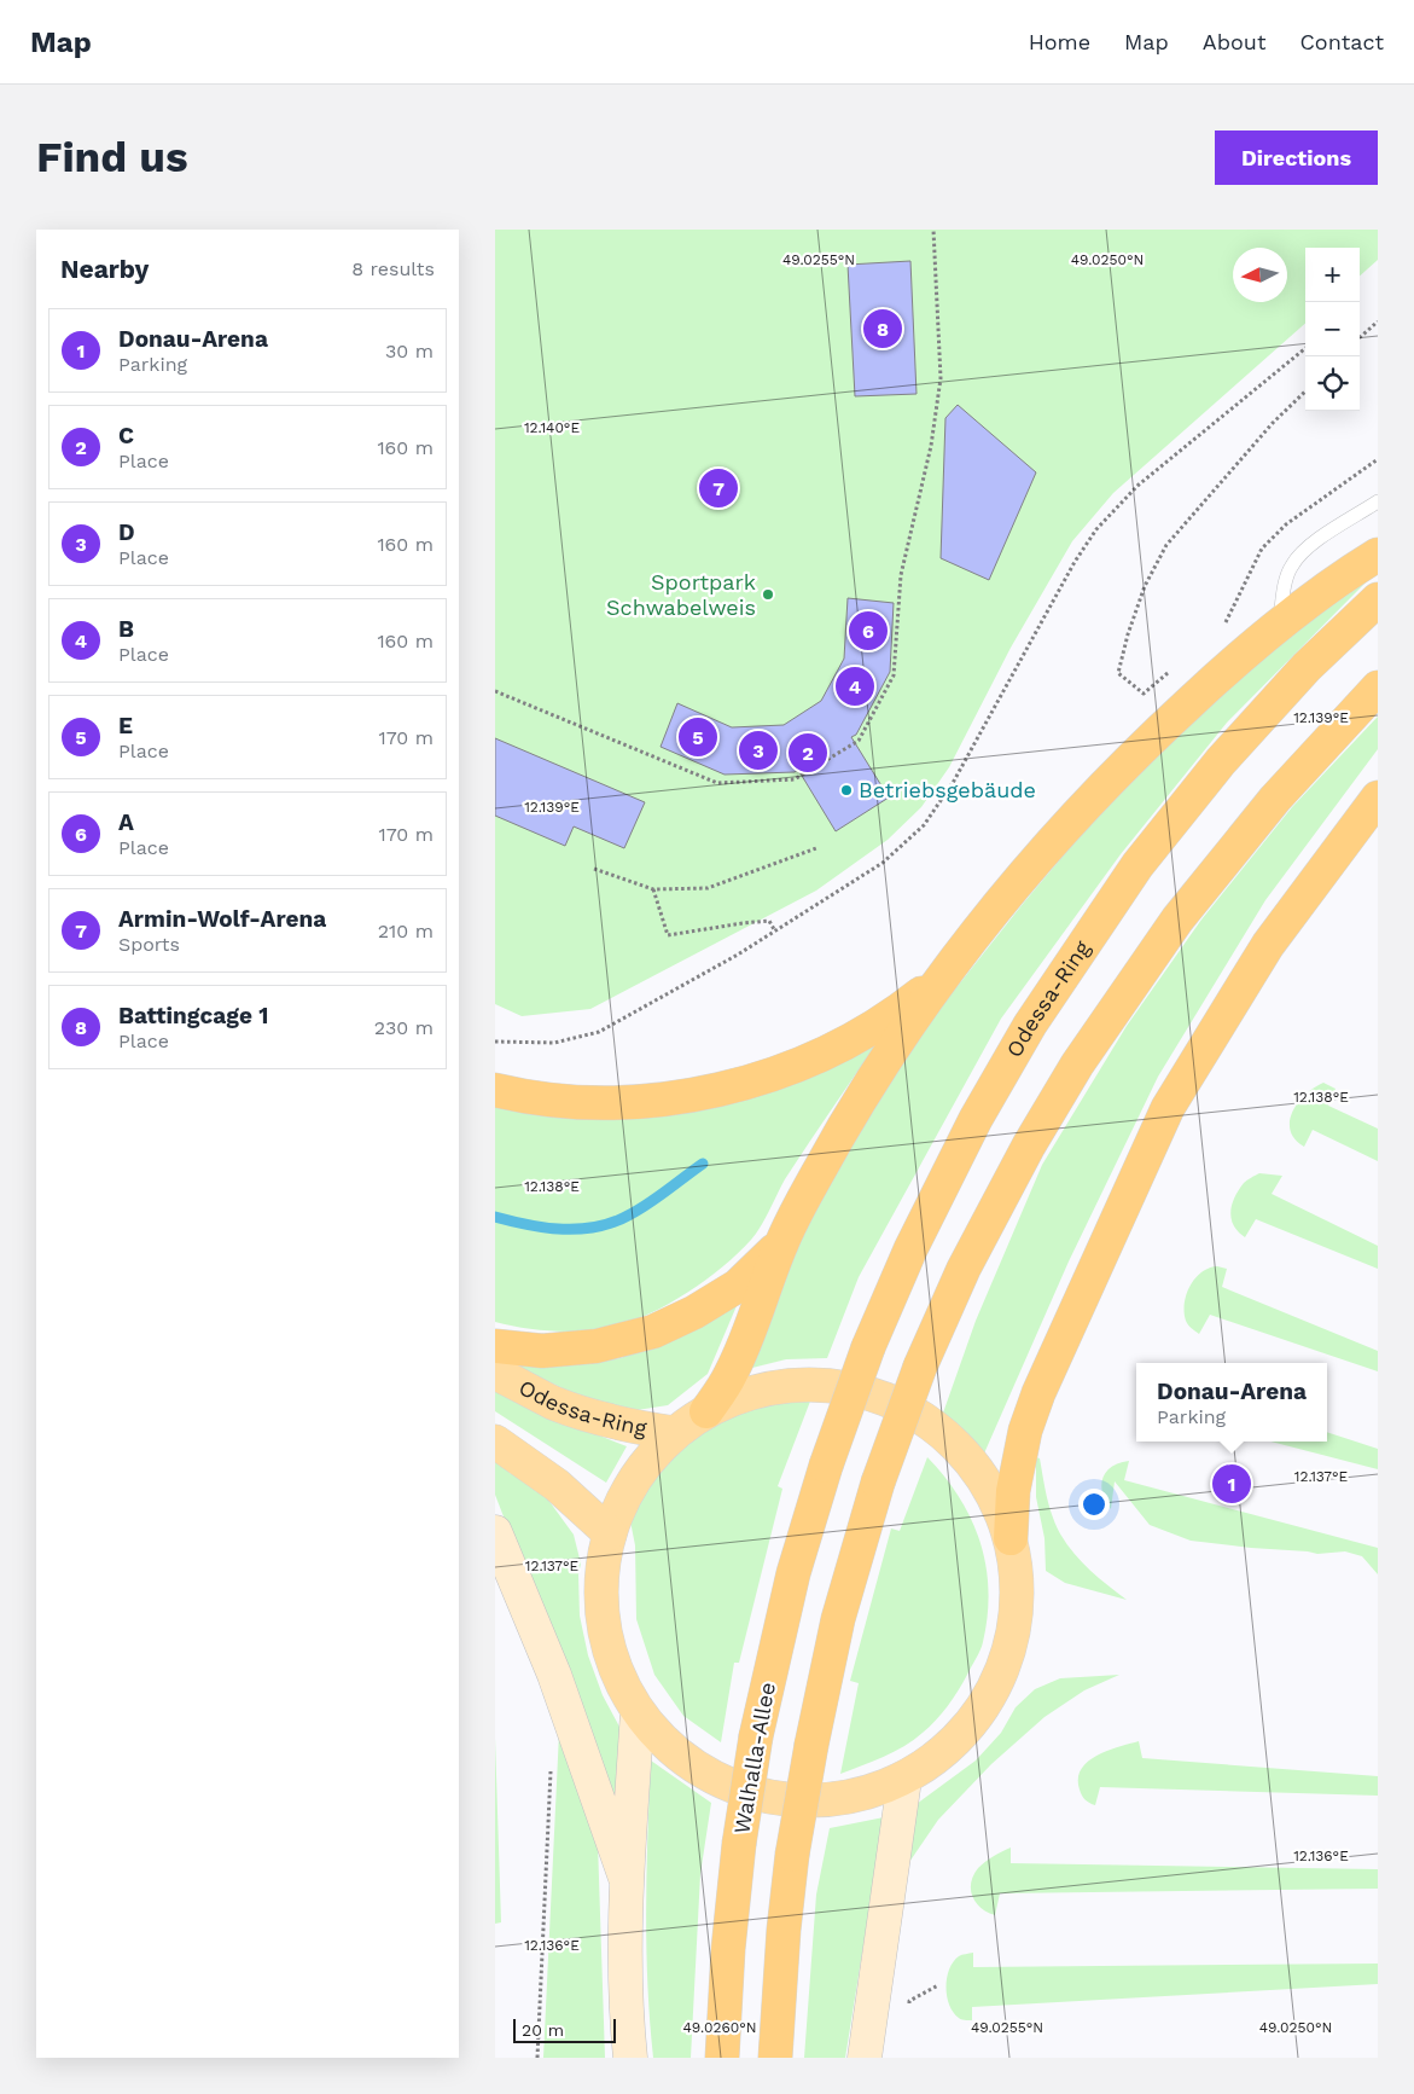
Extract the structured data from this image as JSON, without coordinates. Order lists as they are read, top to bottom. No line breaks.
{"streets":{"highway":["Odessa-Ring","Walhalla-Allee"]},"crossings":[["Odessa-Ring","Walhalla-Allee"]],"places":["Sportpark Schwabelweis","Betriebsgebäude"],"scale_bar":"20 m","north":"left","page":{"header":"Map","nav":["Home","Map","About","Contact"],"buttons":"Directions","title":"Find us","heading":["Nearby","8 results"],"map_buttons":["+","−"],"pins":["8","7","6","4","5","3","2","1"],"list":[{"mark":"1","name":"Donau-Arena","note":"Parking","value":"30 m"},{"mark":"2","name":"C","note":"Place","value":"160 m"},{"mark":"3","name":"D","note":"Place","value":"160 m"},{"mark":"4","name":"B","note":"Place","value":"160 m"},{"mark":"5","name":"E","note":"Place","value":"170 m"},{"mark":"6","name":"A","note":"Place","value":"170 m"},{"mark":"7","name":"Armin-Wolf-Arena","note":"Sports","value":"210 m"},{"mark":"8","name":"Battingcage 1","note":"Place","value":"230 m"}],"popup":["Donau-Arena","Parking"],"scale":"20 m"},"coordinates":["49.0255°N","49.0250°N","12.140°E","12.139°E","12.138°E","12.137°E","12.136°E","49.0260°N"]}
